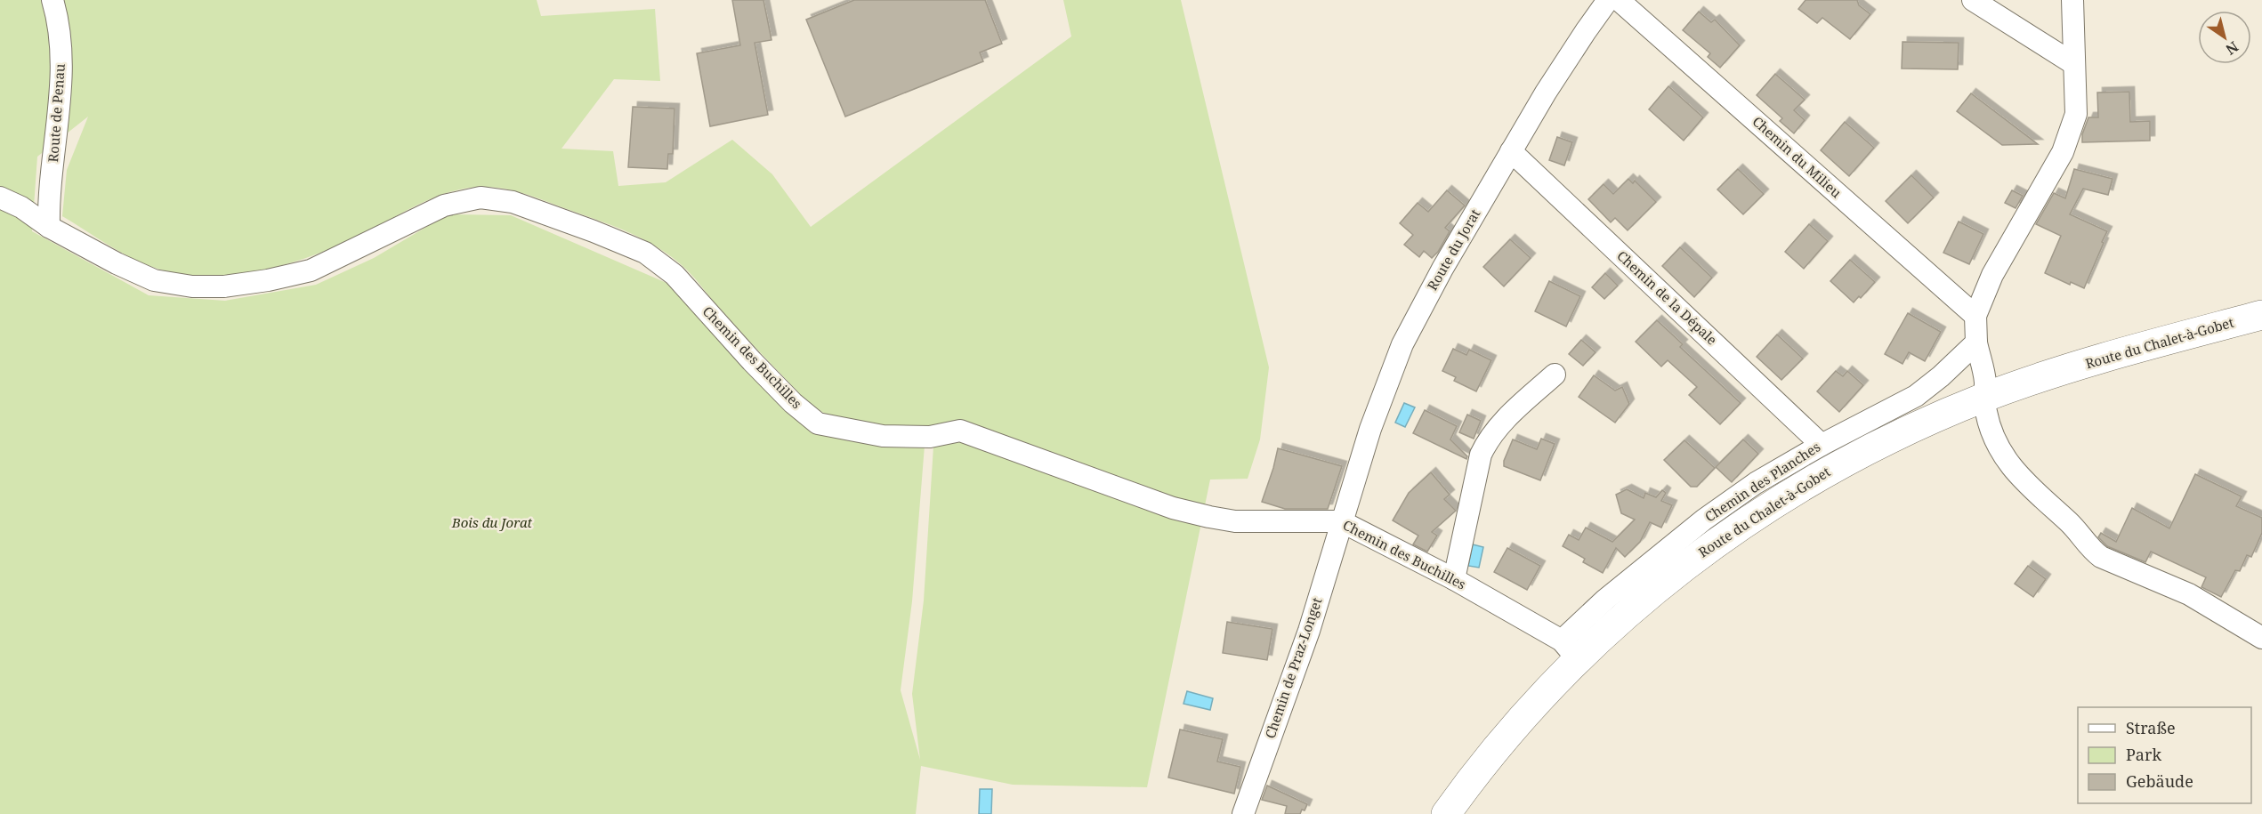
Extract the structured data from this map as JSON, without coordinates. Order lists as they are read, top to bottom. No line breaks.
{"streets":{"main road":["Route du Chalet-à-Gobet"],"street":["Route de Penau","Chemin du Milieu","Route du Jorat","Chemin de la Dépale","Chemin des Buchilles","Chemin des Planches","Chemin de Praz-Longet"]},"crossings":[["Route de Penau","Chemin des Buchilles"],["Route du Jorat","Chemin de la Dépale"],["Route du Jorat","Chemin des Buchilles"],["Route du Jorat","Chemin de Praz-Longet"],["Chemin de la Dépale","Chemin des Planches"],["Route du Chalet-à-Gobet","Chemin des Buchilles"],["Route du Chalet-à-Gobet","Chemin des Planches"],["Chemin des Buchilles","Chemin des Planches"],["Chemin des Buchilles","Chemin de Praz-Longet"]],"parks":["Bois du Jorat"],"legend":["Straße","Park","Gebäude"],"north":"bottom right"}
